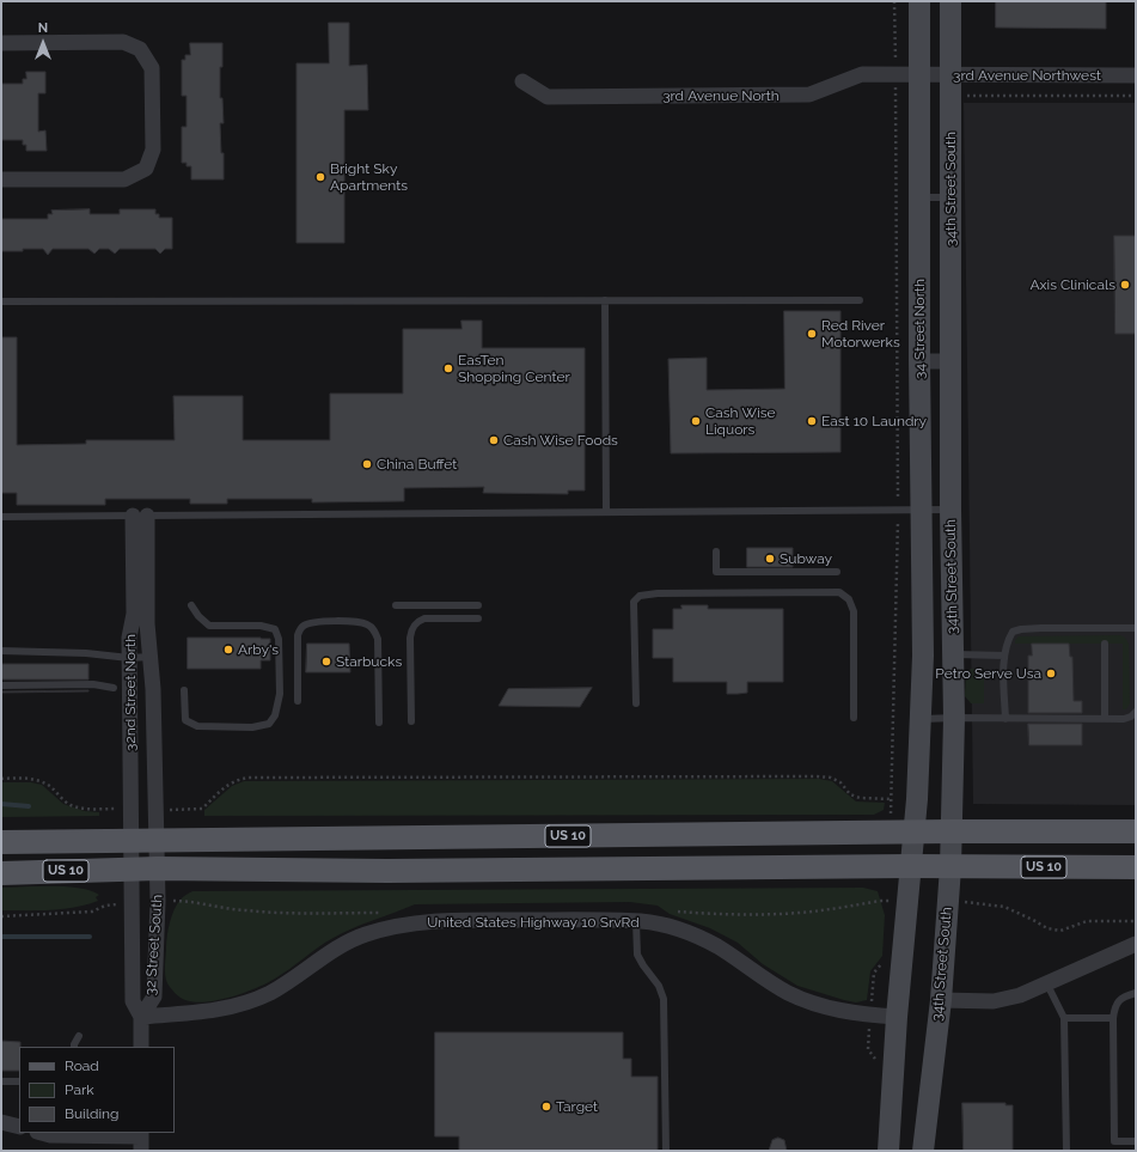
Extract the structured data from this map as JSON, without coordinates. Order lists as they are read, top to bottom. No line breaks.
{"streets":{"main road":["34th Street South","34 Street North","US 10"],"street":["3rd Avenue Northwest","3rd Avenue North","32nd Street North","United States Highway 10 SrvRd","32 Street South"]},"crossings":[["3rd Avenue Northwest","3rd Avenue North"],["3rd Avenue Northwest","34th Street South"],["3rd Avenue Northwest","34 Street North"],["3rd Avenue North","34 Street North"],["34th Street South","US 10"],["32nd Street North","US 10"],["32nd Street North","United States Highway 10 SrvRd"],["32nd Street North","32 Street South"],["US 10","32 Street South"],["United States Highway 10 SrvRd","32 Street South"]],"places":["Bright Sky Apartments","Axis Clinicals","Red River Motorwerks","EasTen Shopping Center","Cash Wise Liquors","East 10 Laundry","Cash Wise Foods","China Buffet","Subway","Arby's","Starbucks","Petro Serve Usa","Target"],"legend":["Road","Park","Building"],"north":"top"}
